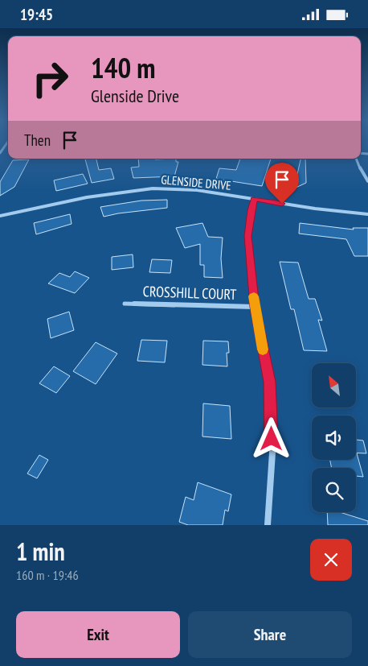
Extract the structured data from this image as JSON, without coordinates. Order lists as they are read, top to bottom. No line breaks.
{"streets":{"street":["GLENSIDE DRIVE","CROSSHILL COURT"]},"north":"top left","page":{"status":"19:45","turn":["140 m","Glenside Drive"],"then":"Then","heading":["1 min","160 m · 19:46"],"buttons":["Exit","Share"]}}
